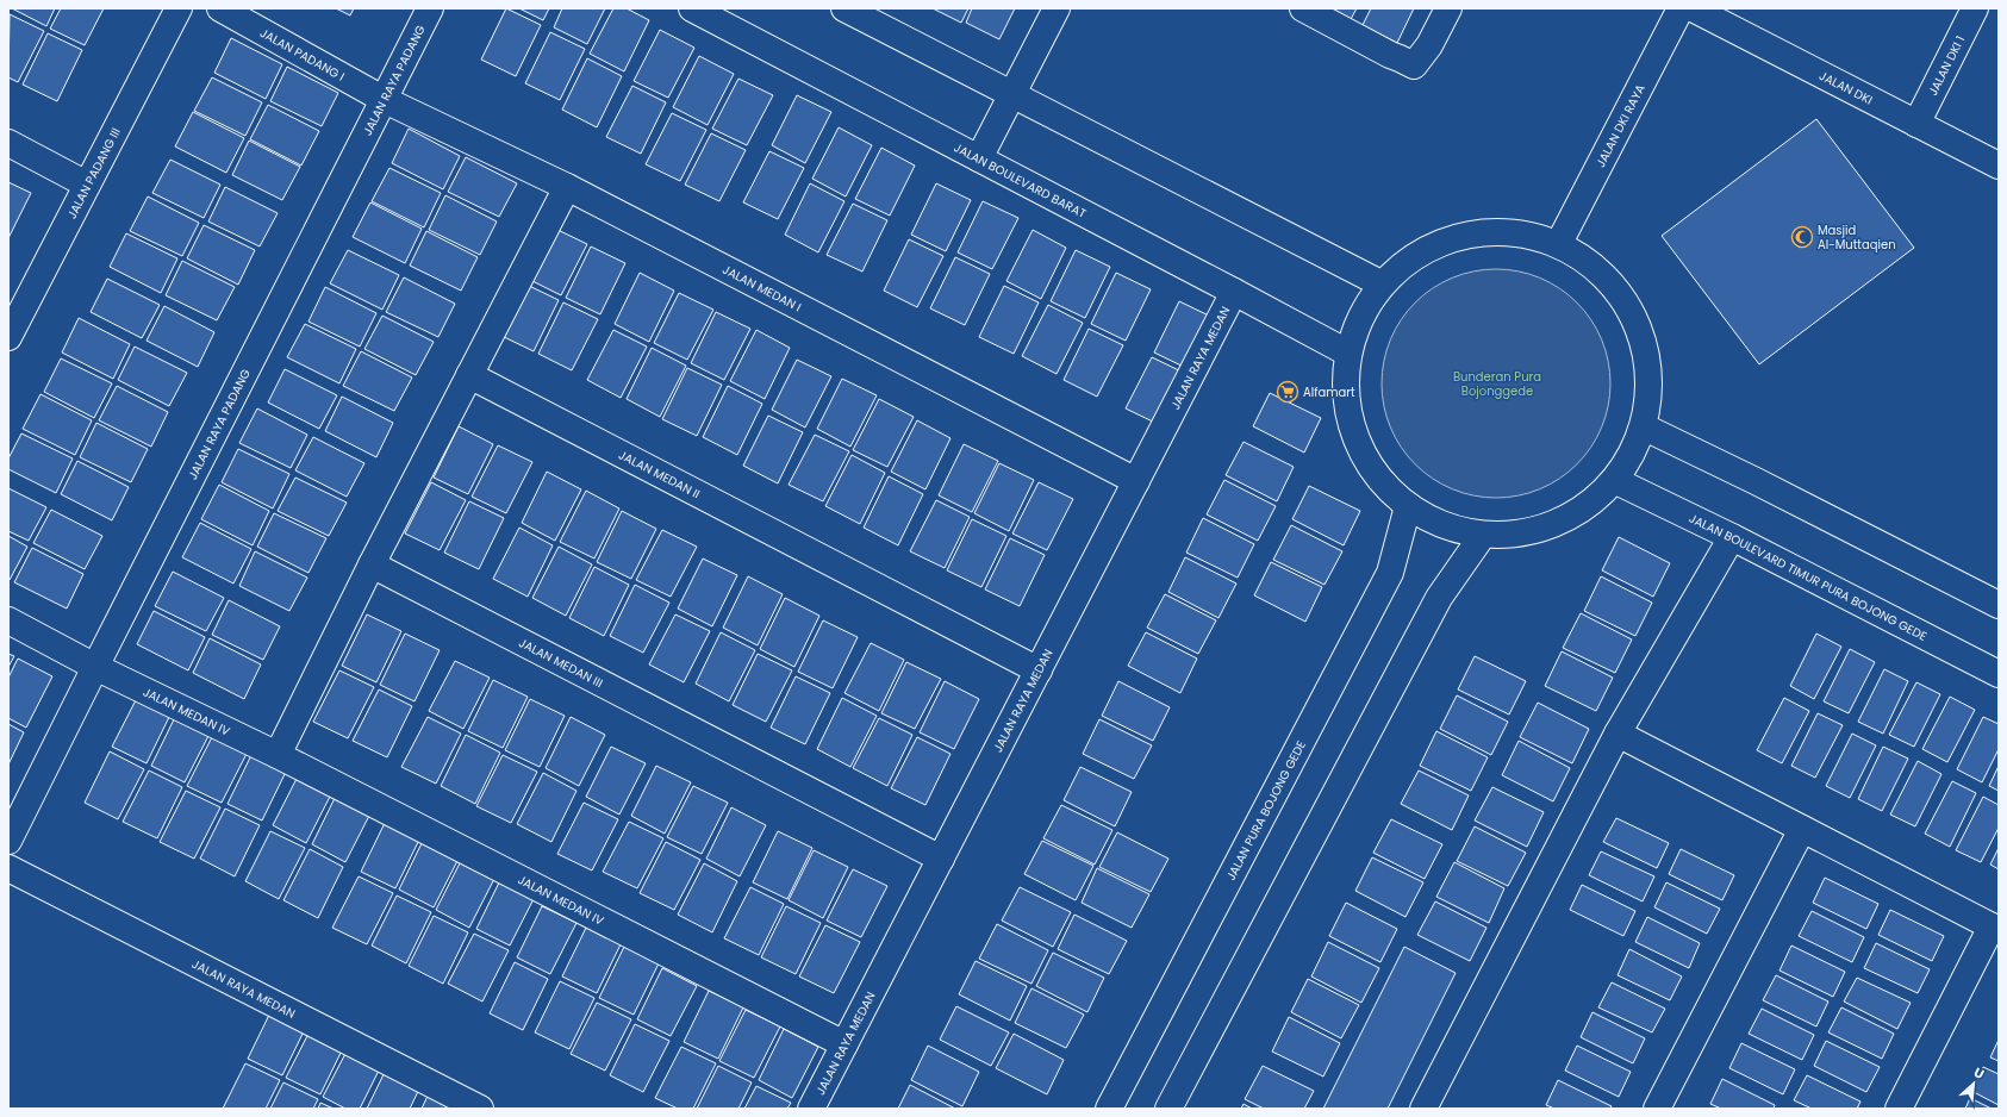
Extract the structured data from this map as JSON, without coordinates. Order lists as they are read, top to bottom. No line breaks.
{"streets":{"street":["JALAN PADANG I","JALAN DKI 1","JALAN RAYA PADANG","JALAN DKI","JALAN DKI RAYA","JALAN PADANG III","JALAN BOULEVARD BARAT","JALAN MEDAN I","JALAN RAYA MEDAN","JALAN MEDAN II","JALAN BOULEVARD TIMUR PURA BOJONG GEDE","JALAN MEDAN III","JALAN MEDAN IV","JALAN PURA BOJONG GEDE"]},"crossings":[["JALAN PADANG I","JALAN RAYA PADANG"],["JALAN PADANG I","JALAN MEDAN I"],["JALAN DKI 1","JALAN DKI"],["JALAN RAYA PADANG","JALAN MEDAN I"],["JALAN RAYA PADANG","JALAN MEDAN IV"],["JALAN BOULEVARD BARAT","JALAN RAYA MEDAN"],["JALAN MEDAN I","JALAN RAYA MEDAN"],["JALAN RAYA MEDAN","JALAN MEDAN II"],["JALAN RAYA MEDAN","JALAN MEDAN III"],["JALAN RAYA MEDAN","JALAN MEDAN IV"]],"parks":["Bunderan Pura Bojonggede"],"places":{"mosque":["Masjid Al-Muttaqien"],"supermarket":["Alfamart"]},"north":"top right"}
